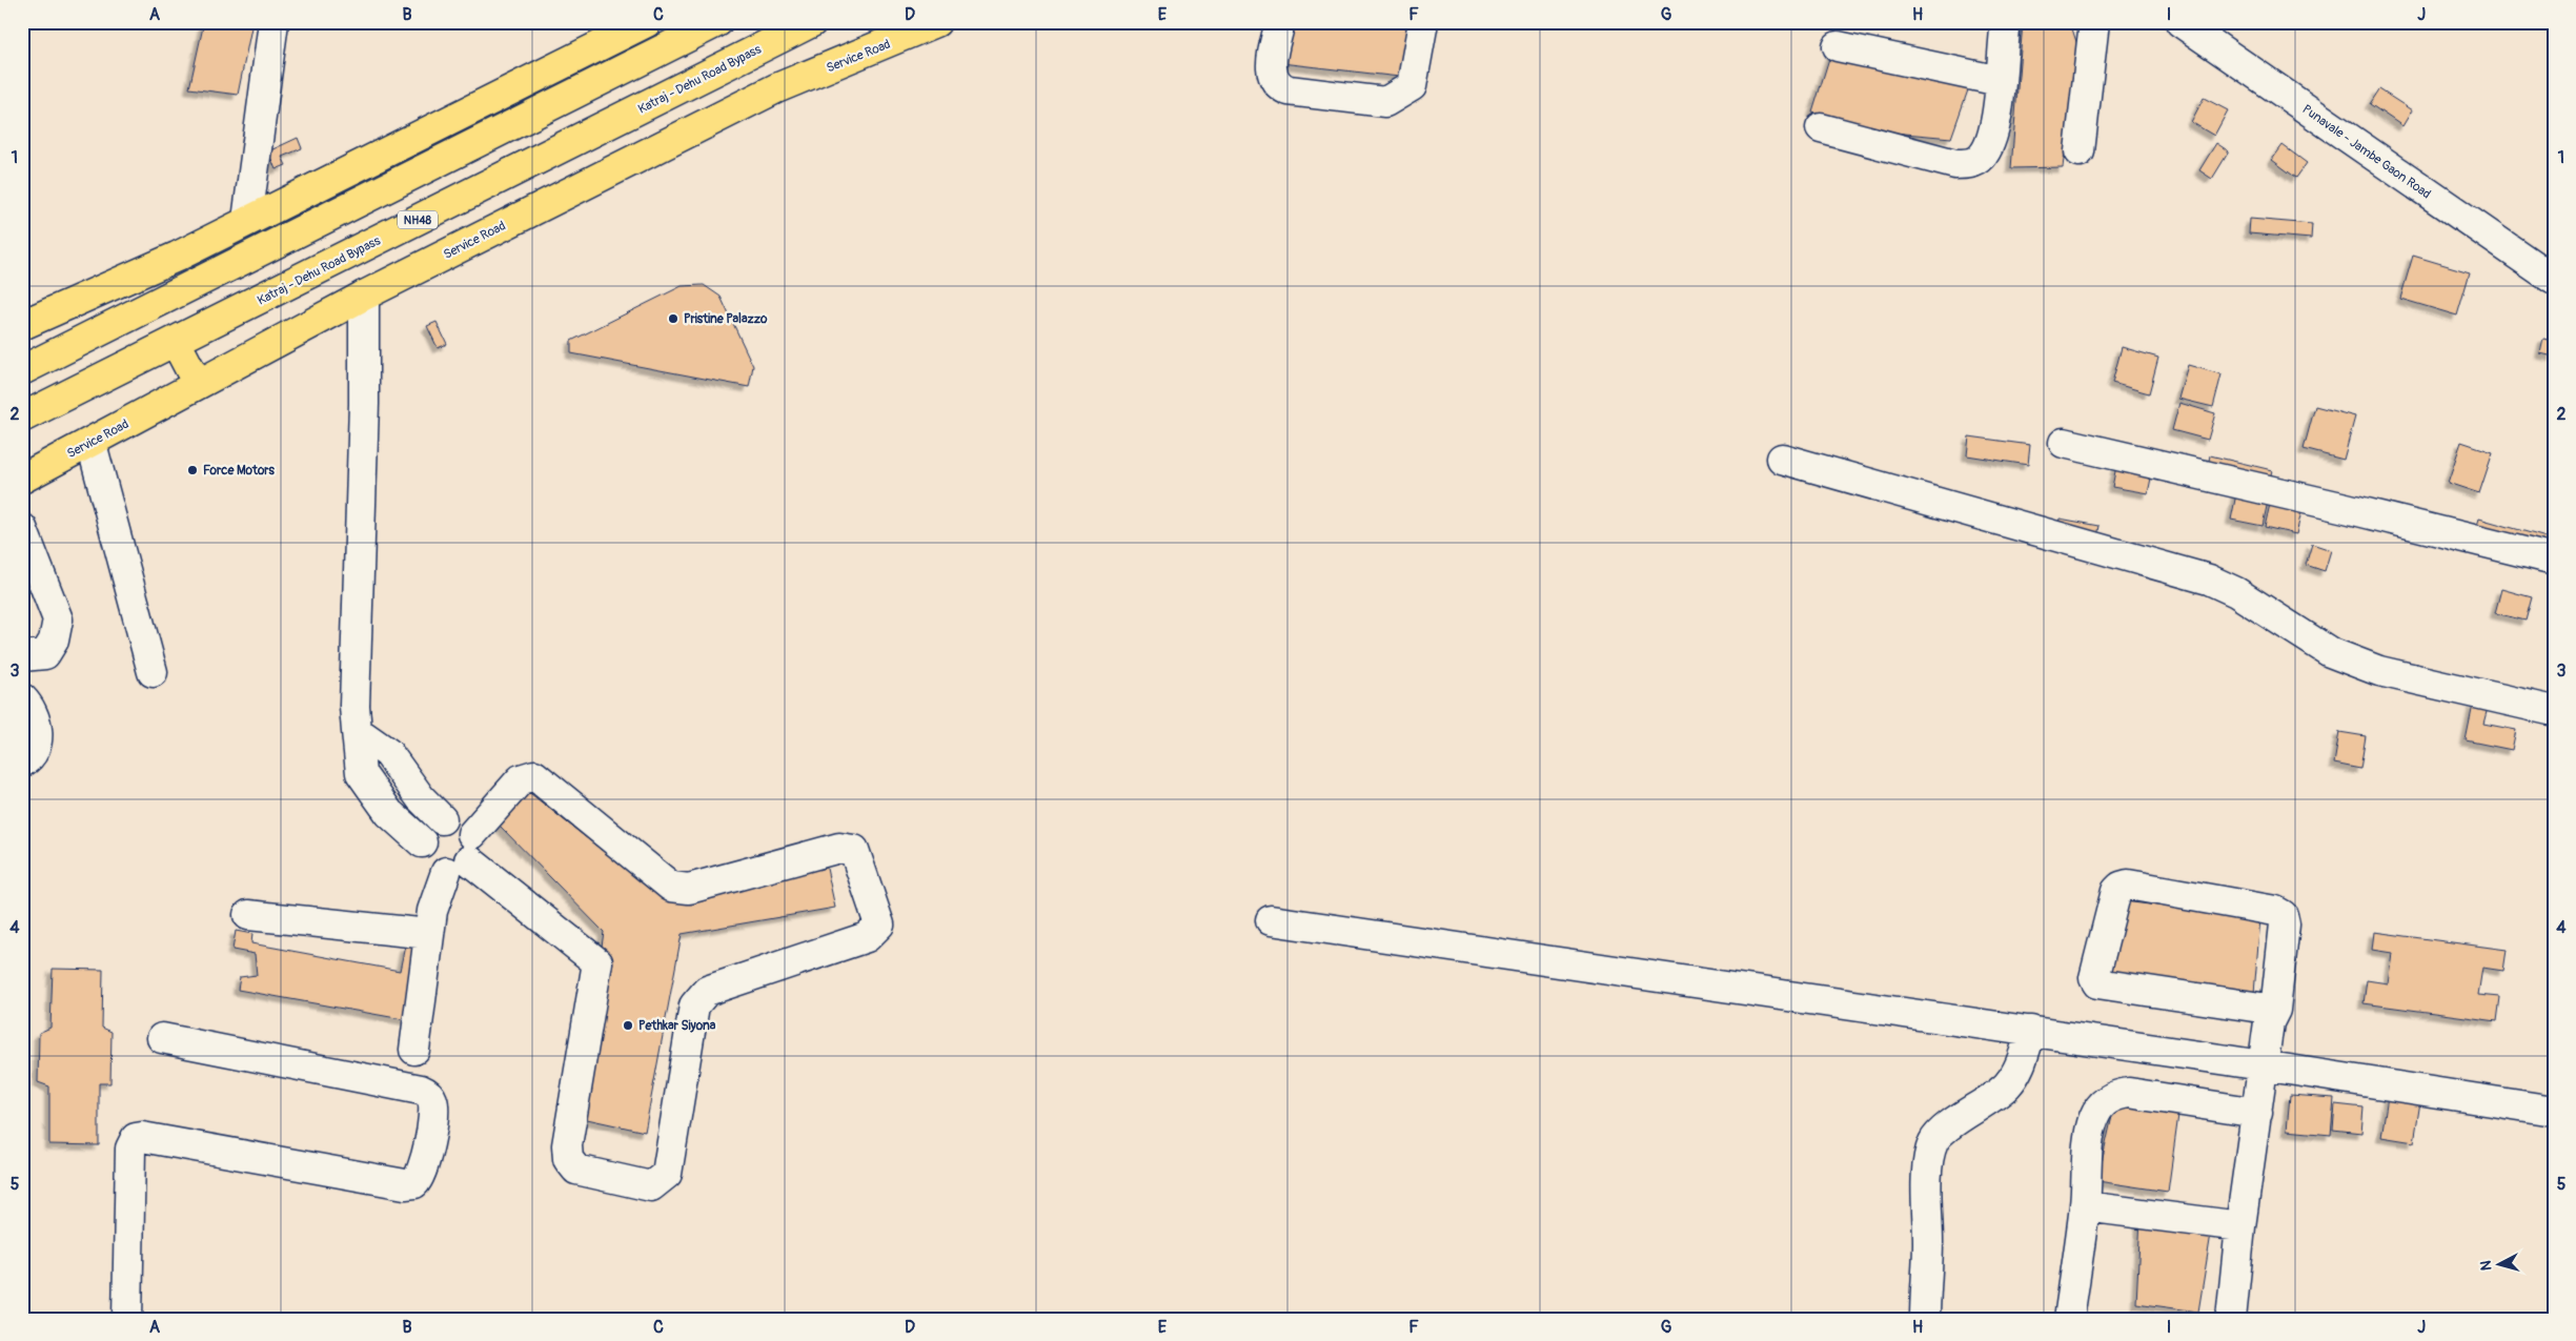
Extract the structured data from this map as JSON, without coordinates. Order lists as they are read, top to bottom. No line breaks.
{"streets":{"main road":["Service Road","Katraj - Dehu Road Bypass","NH48"],"street":["Punavale - Jambe Gaon Road"]},"places":["Pristine Palazzo","Force Motors","Pethkar Siyona"],"north":"left","grid":{"columns":["A","B","C","D","E","F","G","H","I","J"],"rows":["1","2","3","4","5"]}}
